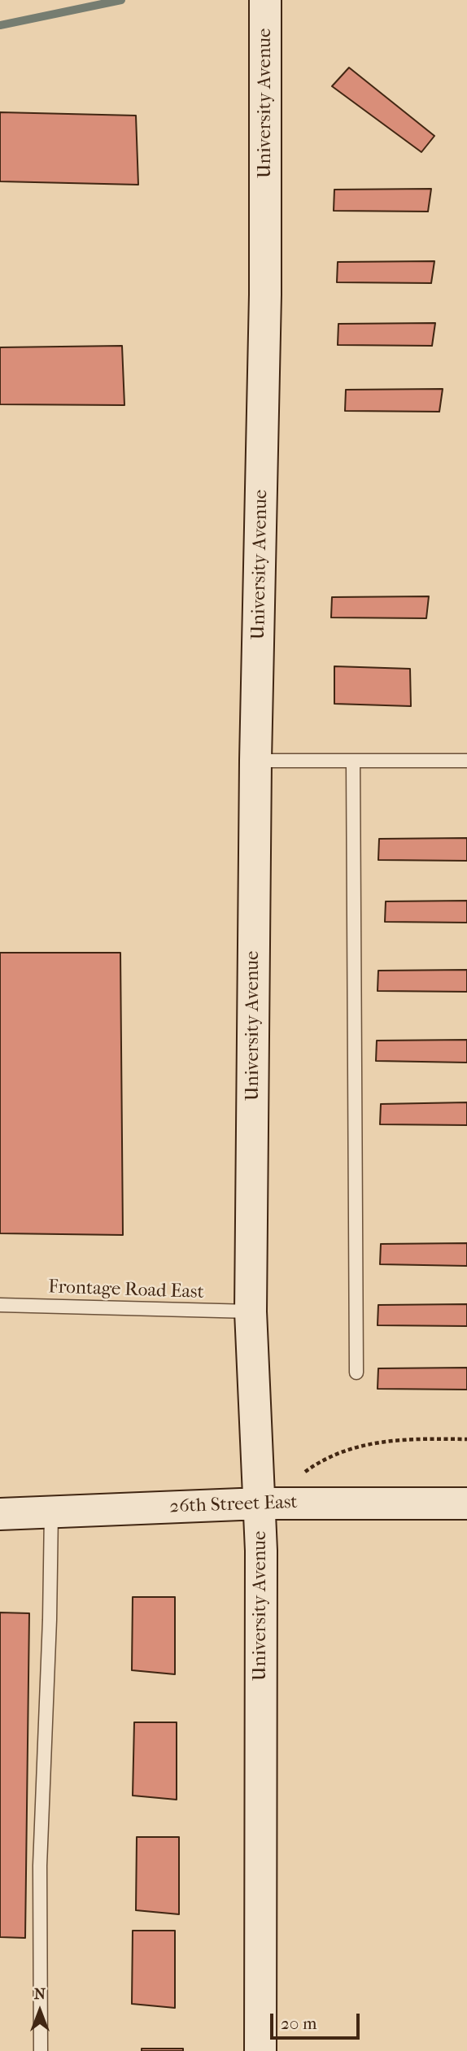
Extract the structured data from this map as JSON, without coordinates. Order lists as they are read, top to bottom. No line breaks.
{"streets":{"street":["University Avenue","26th Street East"],"lane":["Frontage Road East"]},"crossings":[["University Avenue","Frontage Road East"],["University Avenue","26th Street East"]],"scale_bar":"20 m","north":"top"}
